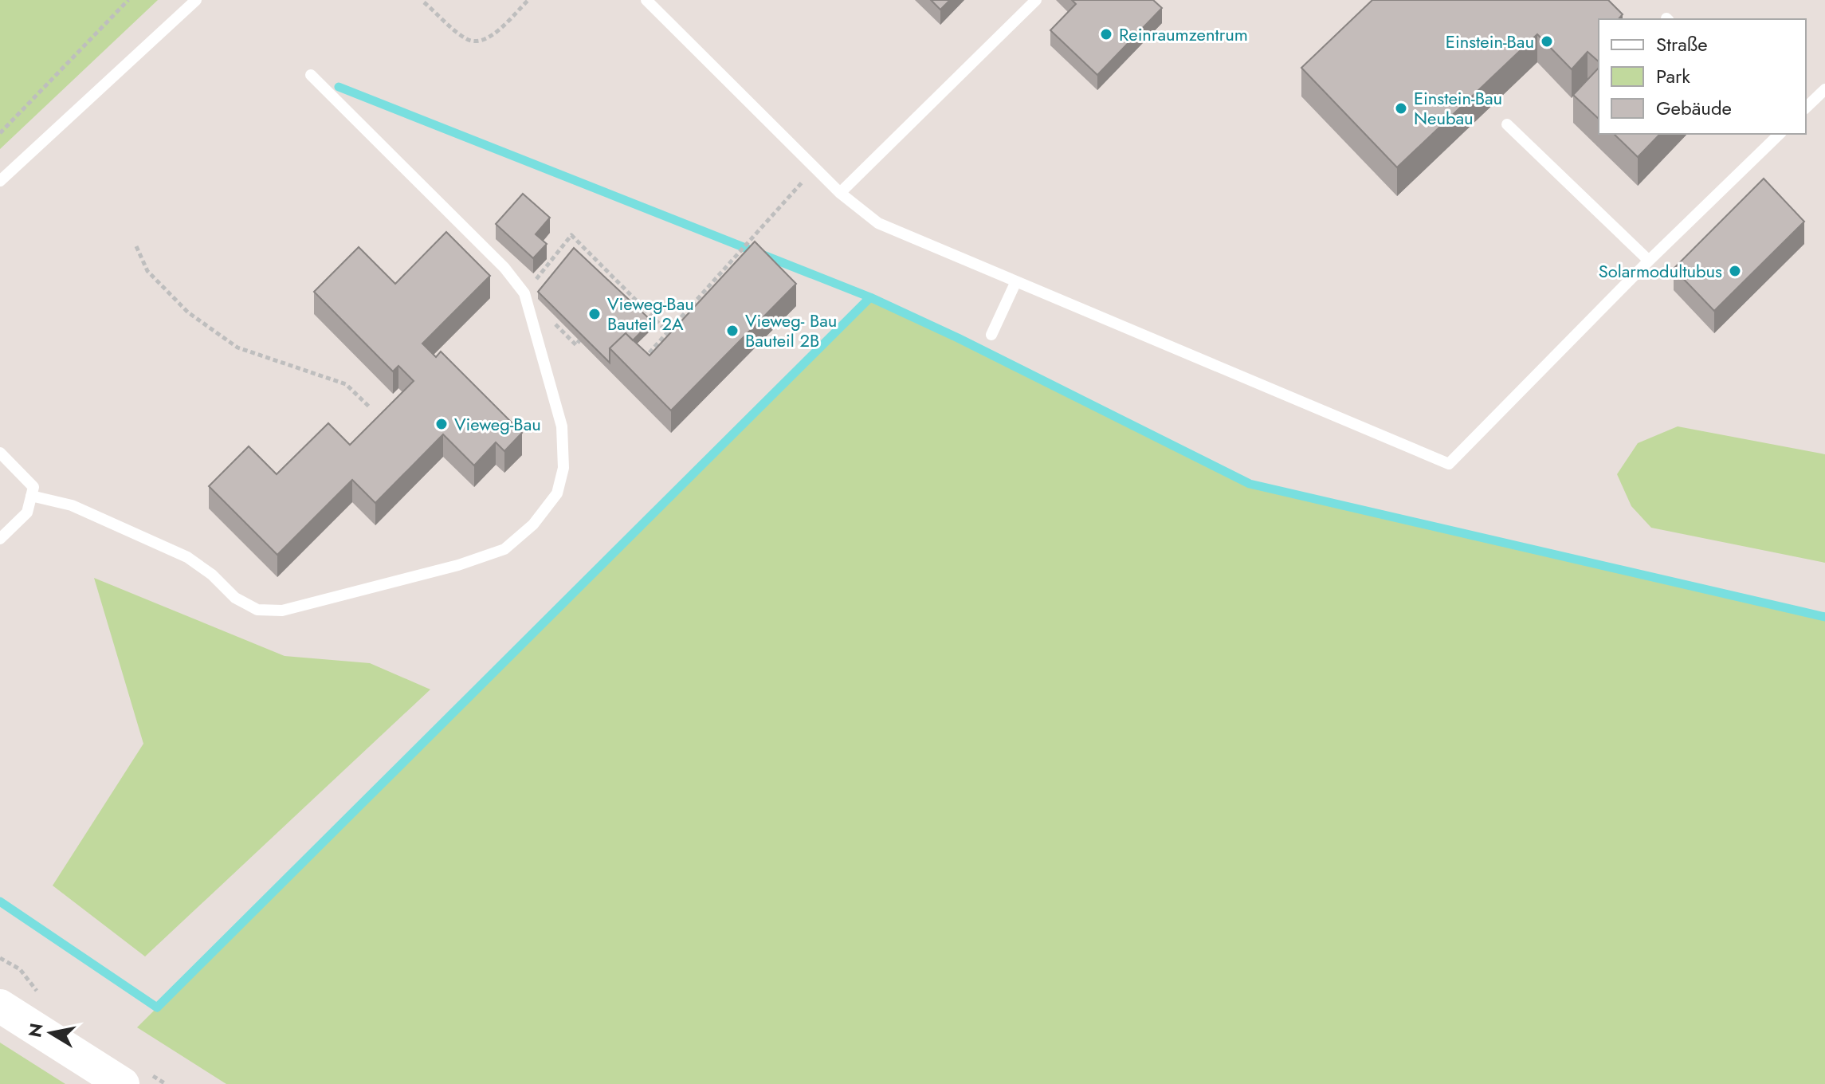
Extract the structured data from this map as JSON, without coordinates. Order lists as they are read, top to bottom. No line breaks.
{"places":["Reinraumzentrum","Einstein-Bau","Einstein-Bau Neubau","Solarmodultubus","Vieweg-Bau Bauteil 2A","Vieweg- Bau Bauteil 2B","Vieweg-Bau"],"legend":["Straße","Park","Gebäude"],"north":"left"}
